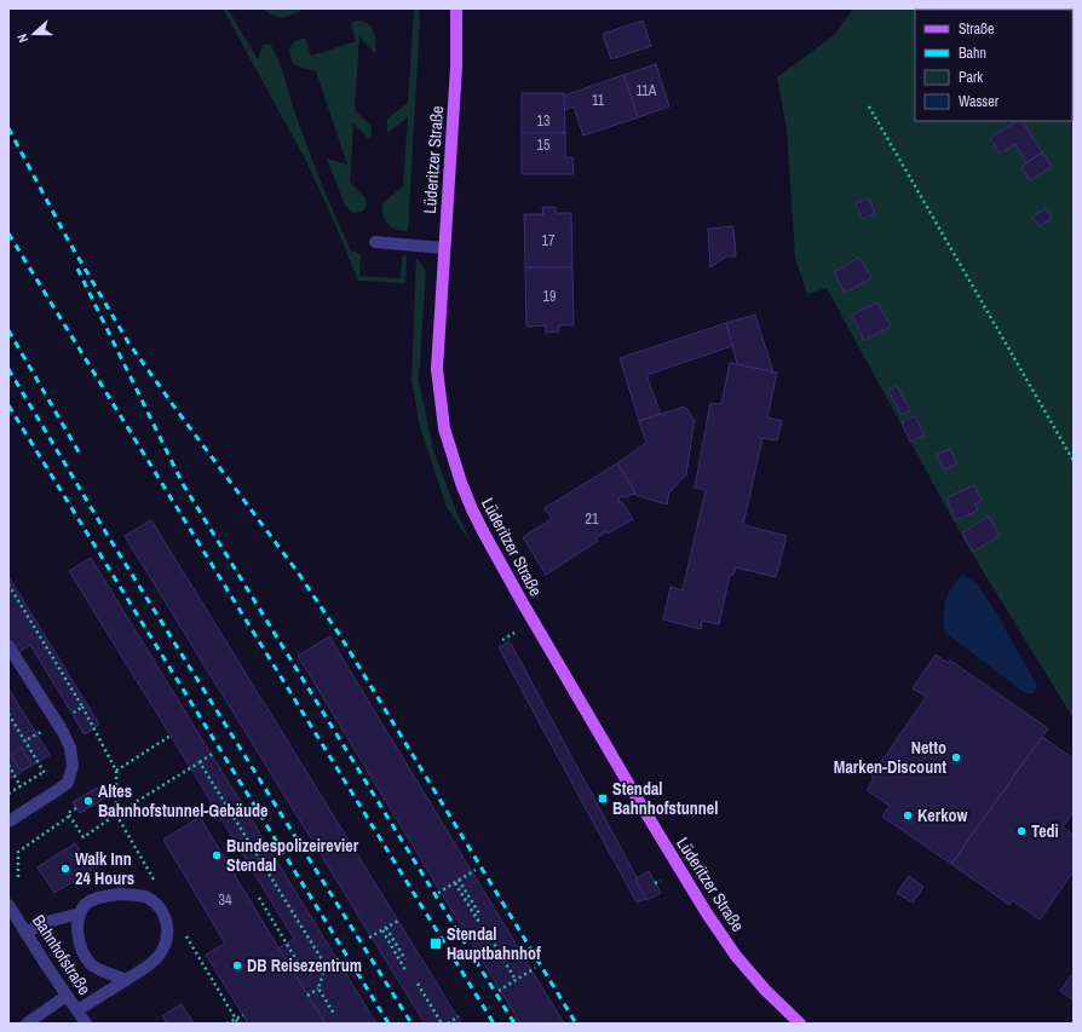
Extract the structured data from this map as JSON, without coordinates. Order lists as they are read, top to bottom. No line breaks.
{"streets":{"main road":["Lüderitzer Straße"],"street":["Bahnhofstraße"]},"places":{"other":["Netto Marken-Discount","Altes Bahnhofstunnel-Gebäude","Kerkow","Tedi","Bundespolizeirevier Stendal","Walk Inn 24 Hours","DB Reisezentrum"],"transit":["Stendal Bahnhofstunnel","Stendal Hauptbahnhof"]},"house_numbers":["11A","11","13","15","17","19","21","34"],"legend":["Straße","Bahn","Park","Wasser"],"north":"left"}
